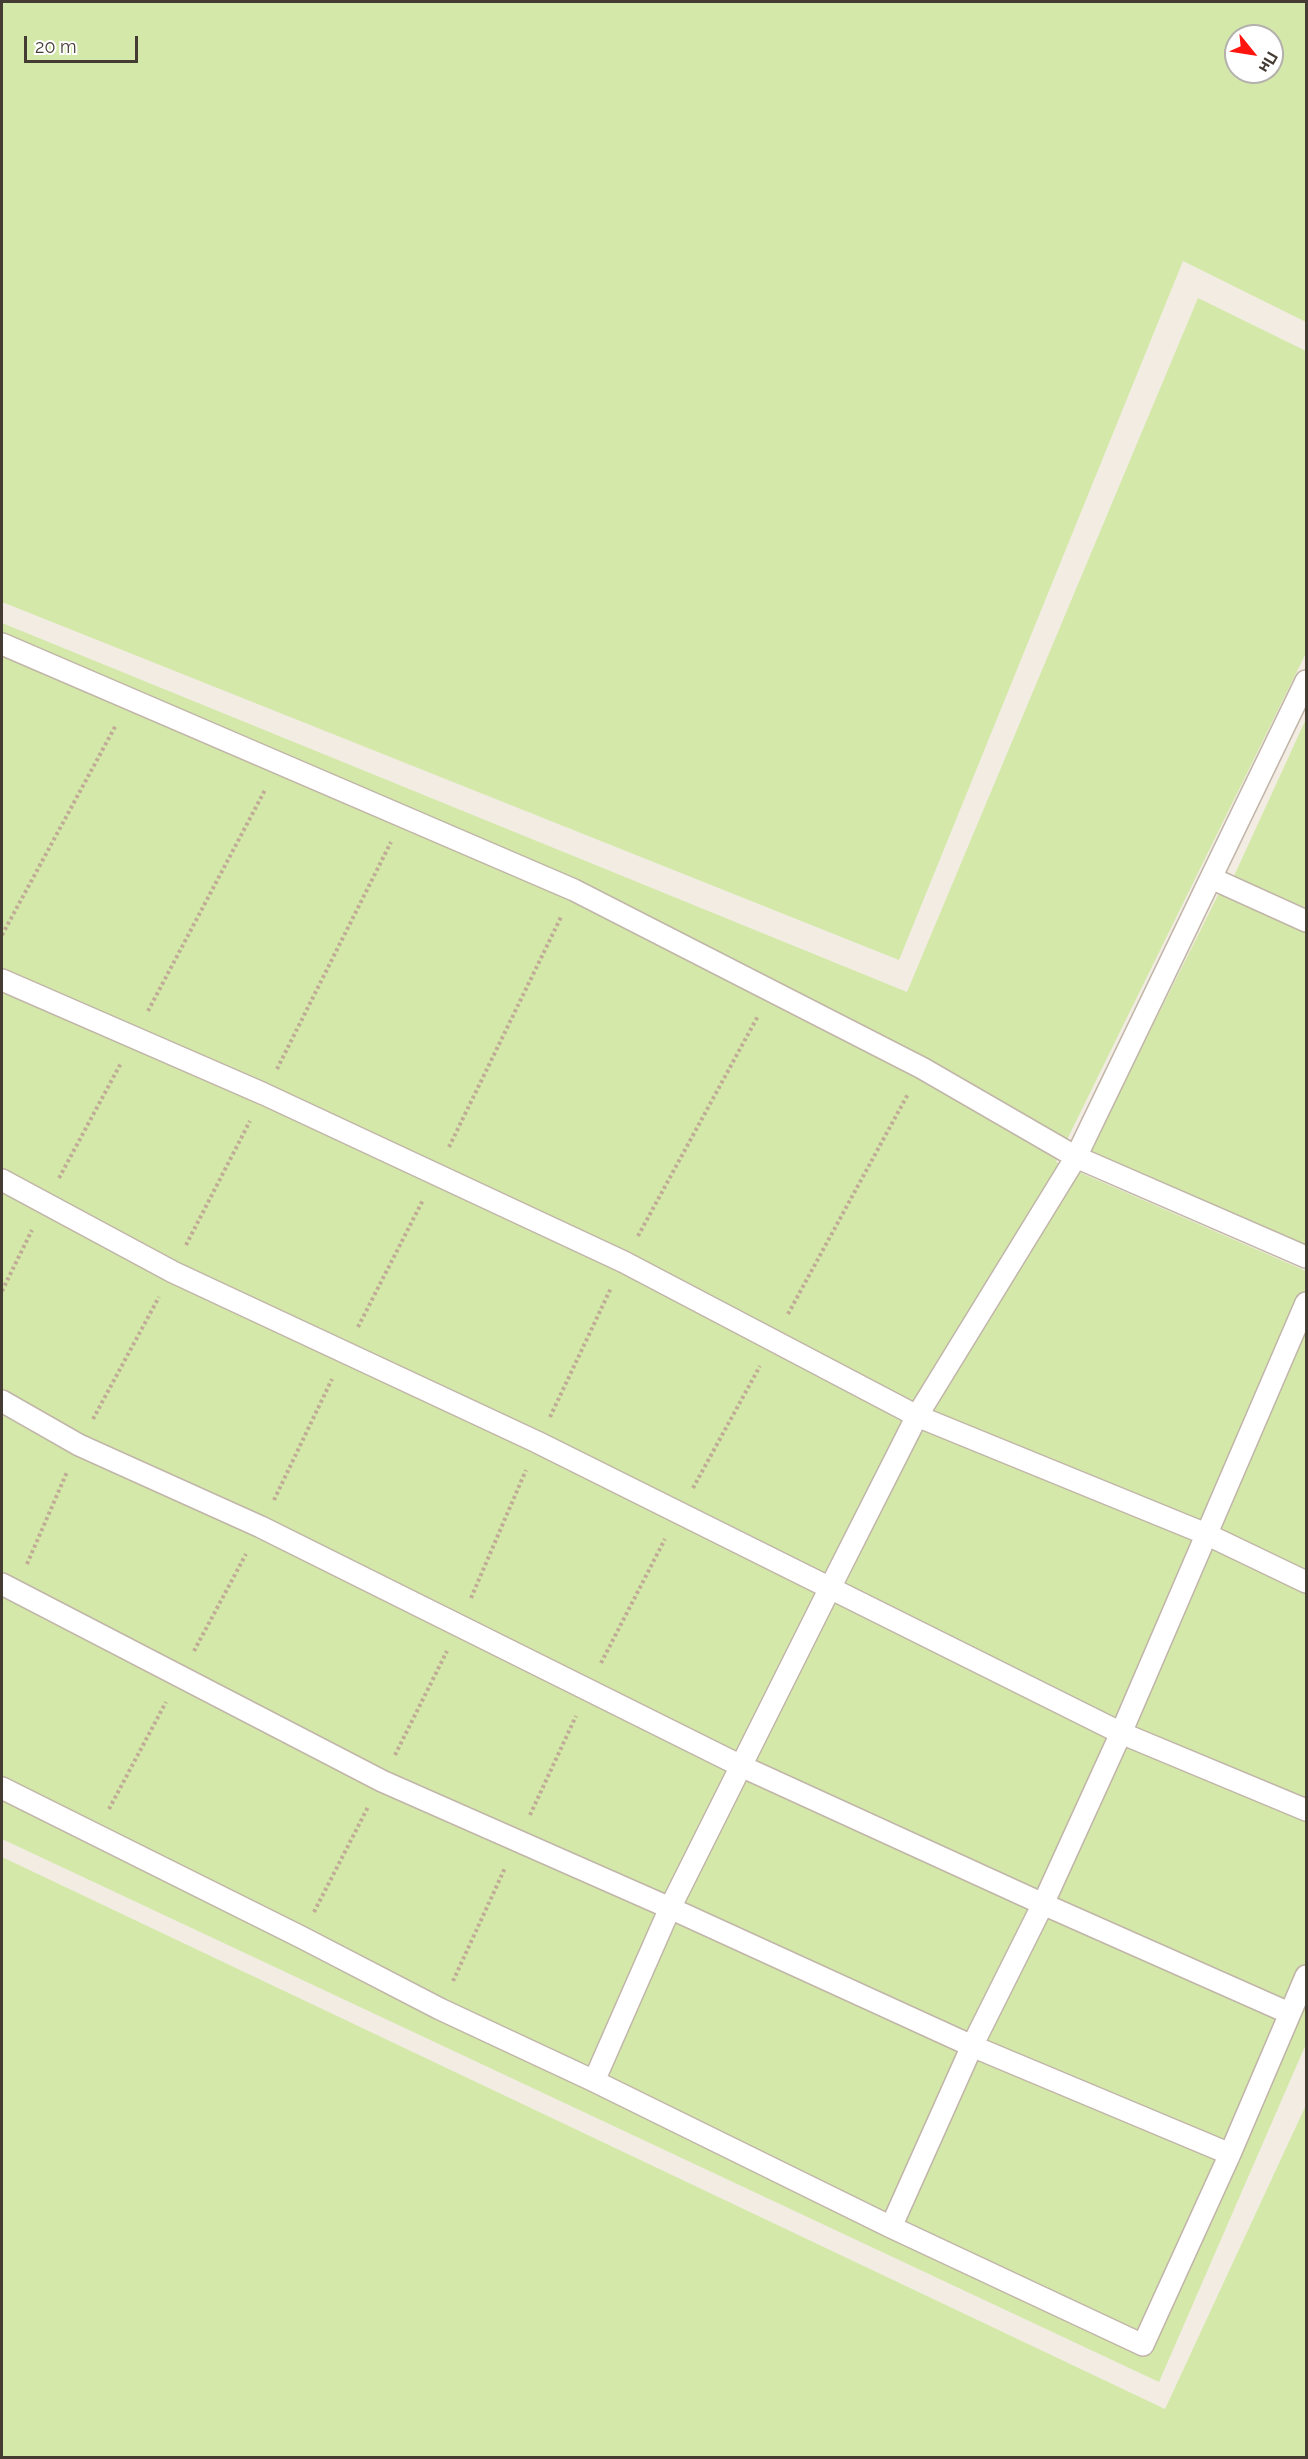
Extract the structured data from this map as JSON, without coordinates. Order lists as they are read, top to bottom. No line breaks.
{"scale_bar":"20 m","north":"bottom right"}
